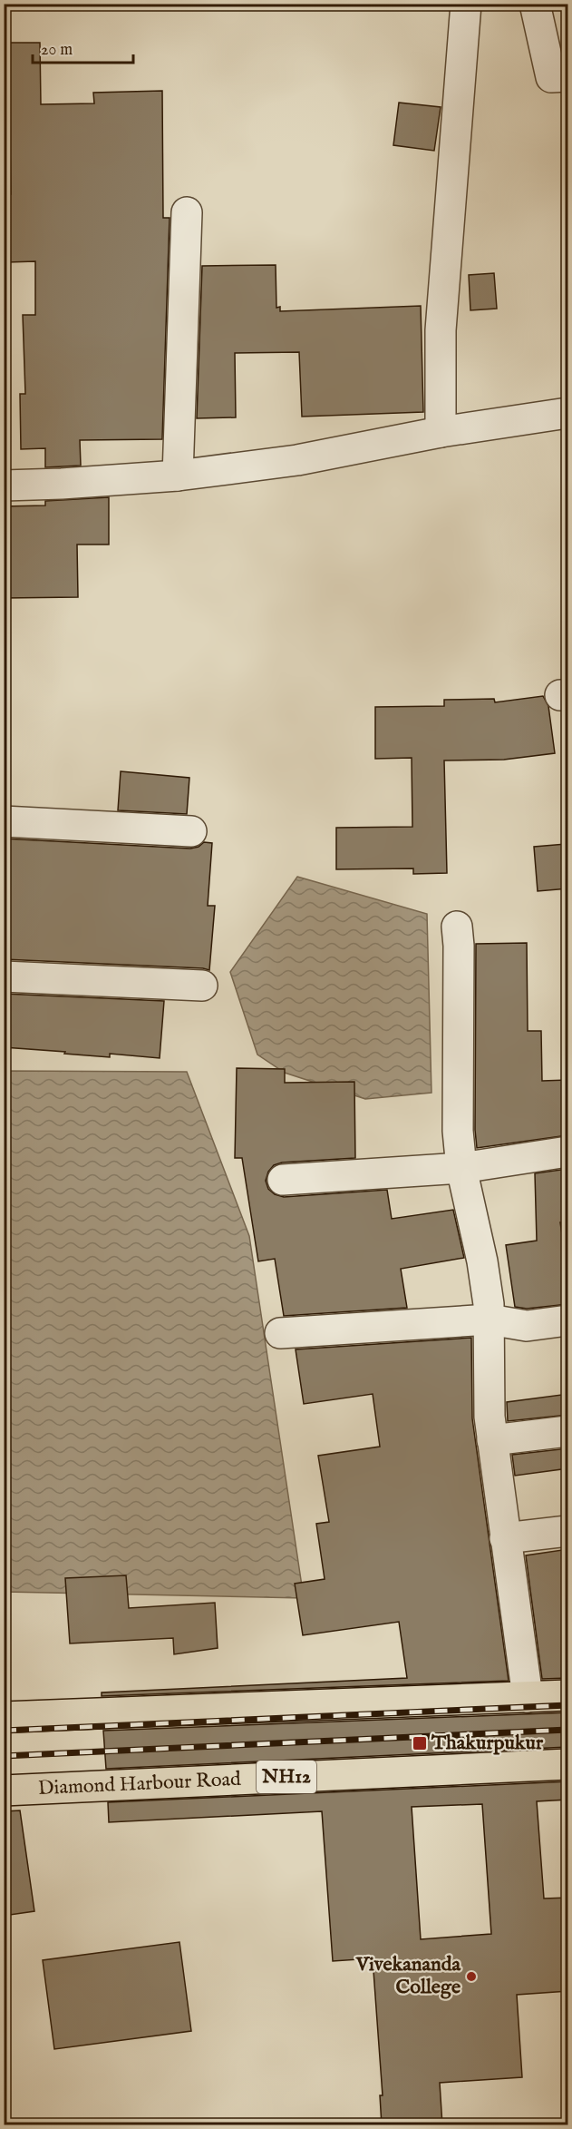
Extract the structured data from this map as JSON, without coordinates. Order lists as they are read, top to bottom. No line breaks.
{"streets":{"highway":["NH12","Diamond Harbour Road"]},"places":{"transit":["Thakurpukur"],"other":["Vivekananda College"]},"scale_bar":"20 m"}
